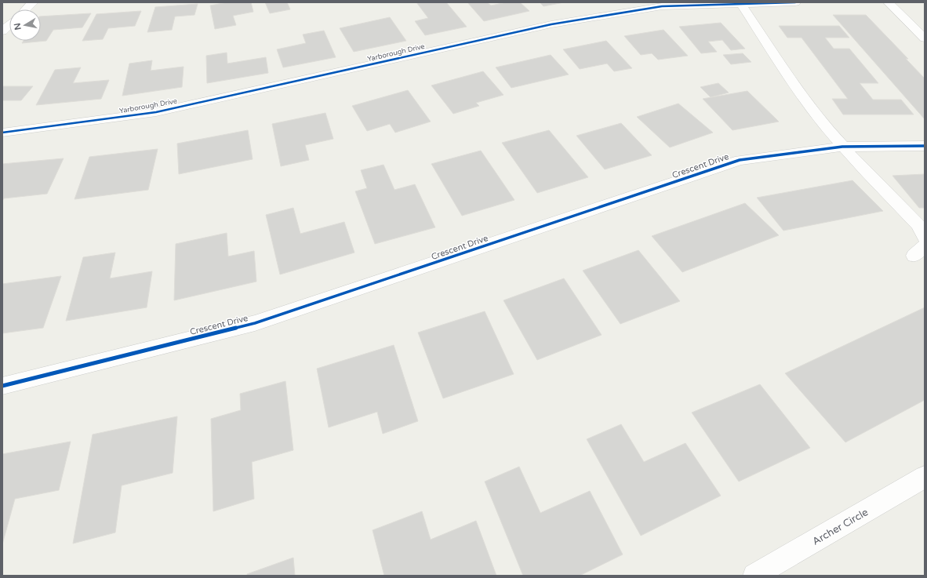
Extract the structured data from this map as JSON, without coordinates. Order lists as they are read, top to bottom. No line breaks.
{"streets":{"street":["Yarborough Drive","Crescent Drive","Archer Circle"]},"north":"left"}
